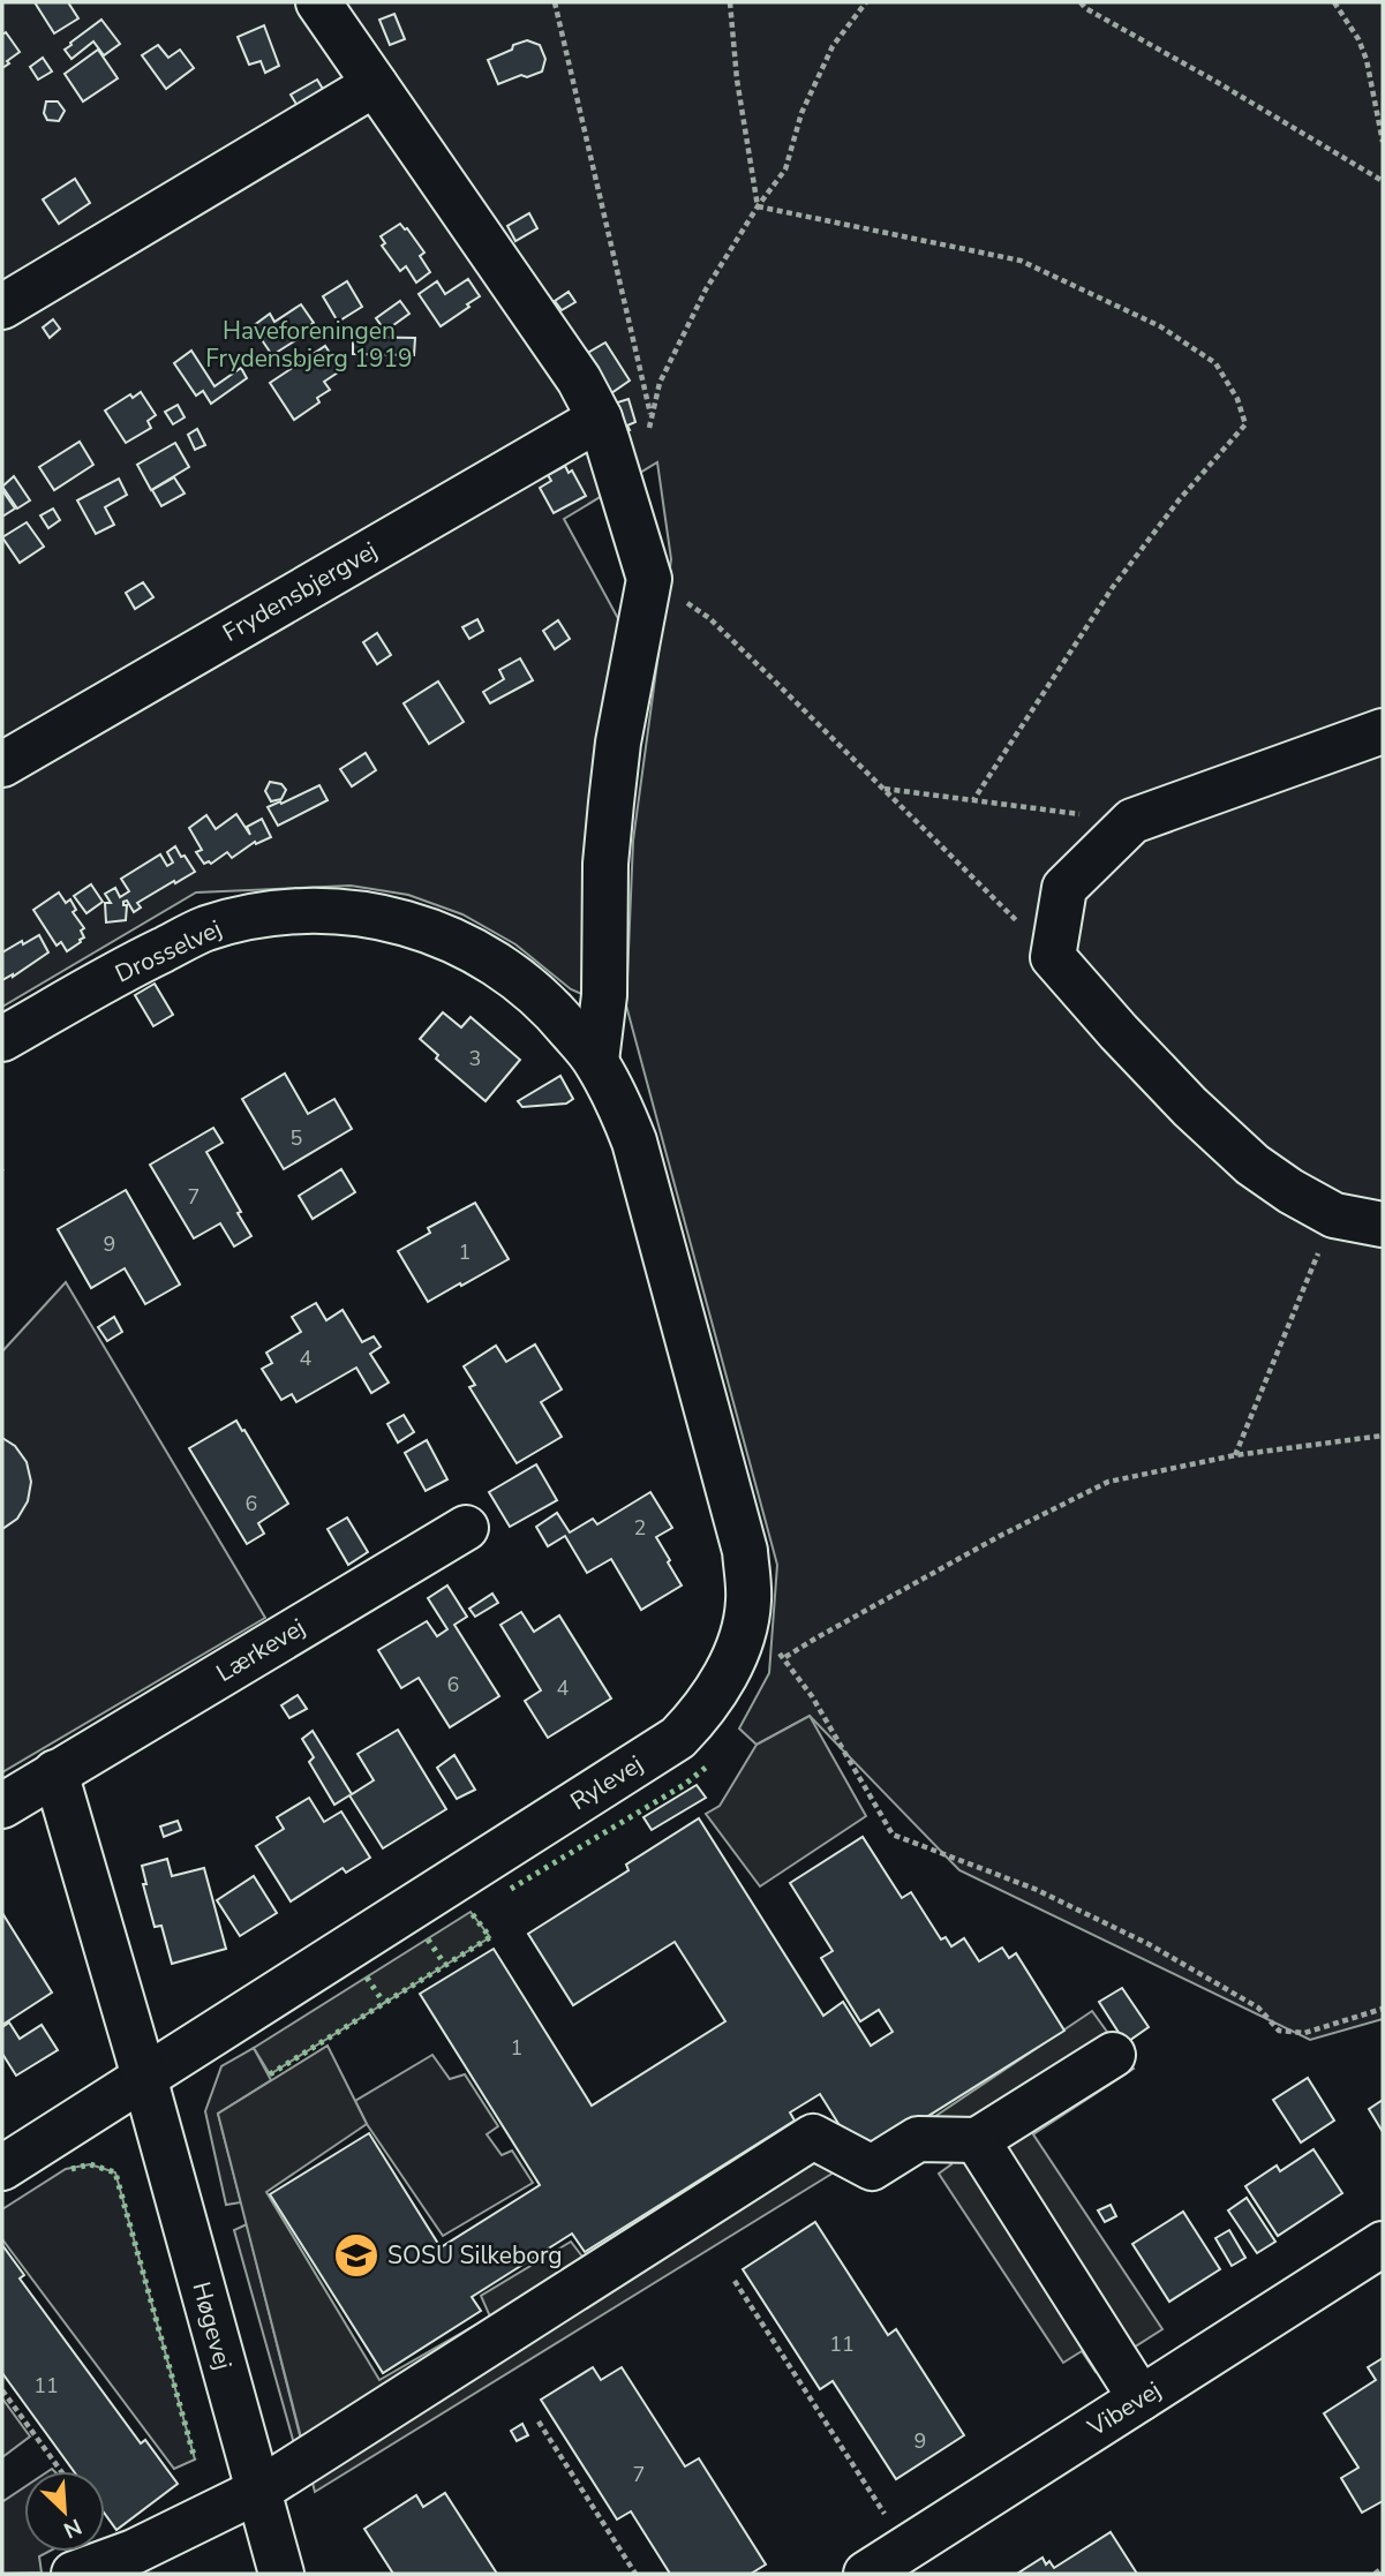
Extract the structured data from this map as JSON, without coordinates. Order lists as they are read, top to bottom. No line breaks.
{"streets":{"street":["Frydensbjergvej","Drosselvej","Lærkevej","Rylevej","Høgevej","Vibevej"]},"crossings":[["Drosselvej","Rylevej"],["Rylevej","Høgevej"]],"parks":["Haveforeningen Frydensbjerg 1919"],"places":{"school or university":["SOSU Silkeborg"]},"house_numbers":["3","5","7","9","1","4","6","2","6","4","1","11","11","9","7"],"north":"bottom right"}
